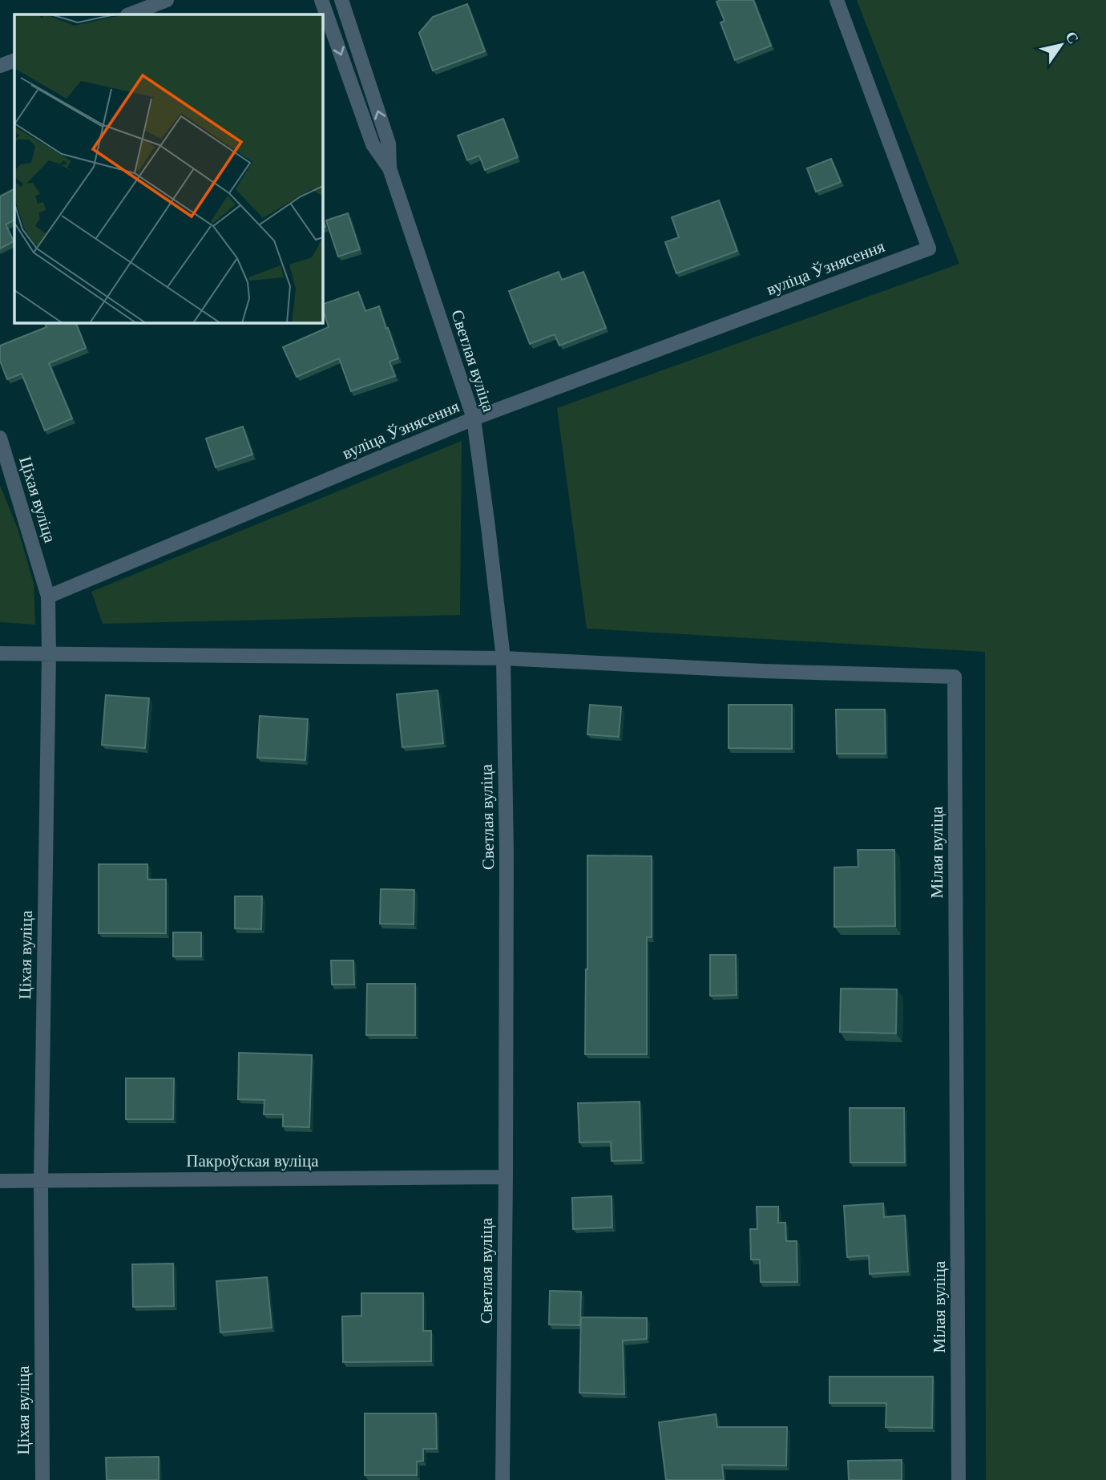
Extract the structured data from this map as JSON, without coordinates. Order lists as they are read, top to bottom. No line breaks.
{"streets":{"street":["вуліца Ўзнясення","Светлая вуліца","Ціхая вуліца","Мілая вуліца","Пакроўская вуліца"]},"crossings":[["вуліца Ўзнясення","Светлая вуліца"],["вуліца Ўзнясення","Ціхая вуліца"],["Светлая вуліца","Мілая вуліца"],["Светлая вуліца","Пакроўская вуліца"],["Ціхая вуліца","Пакроўская вуліца"]],"north":"top right"}
